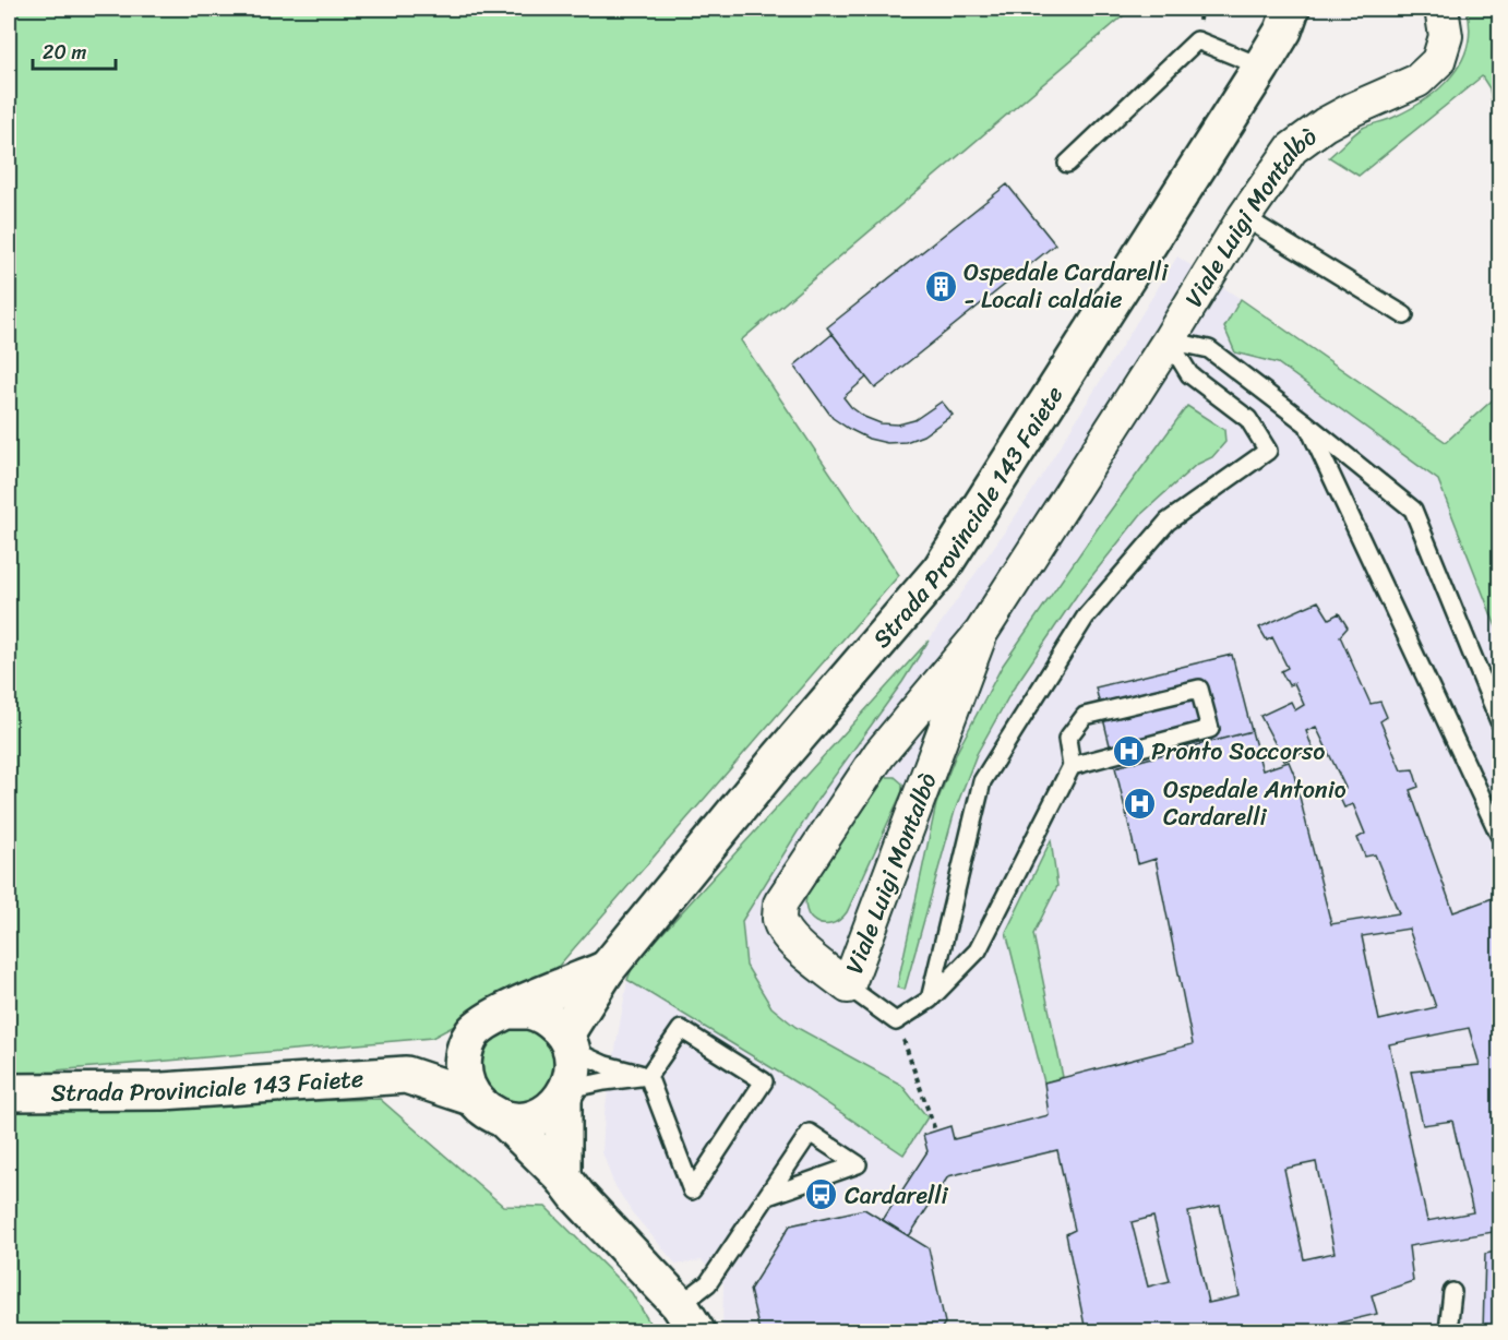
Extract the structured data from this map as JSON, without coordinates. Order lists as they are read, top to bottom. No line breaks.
{"streets":{"main road":["Strada Provinciale 143 Faiete"],"street":["Viale Luigi Montalbò"]},"places":{"building":["Ospedale Cardarelli - Locali caldaie"],"hospital":["Pronto Soccorso","Ospedale Antonio Cardarelli"],"bus stop":["Cardarelli"]},"scale_bar":"20 m"}
